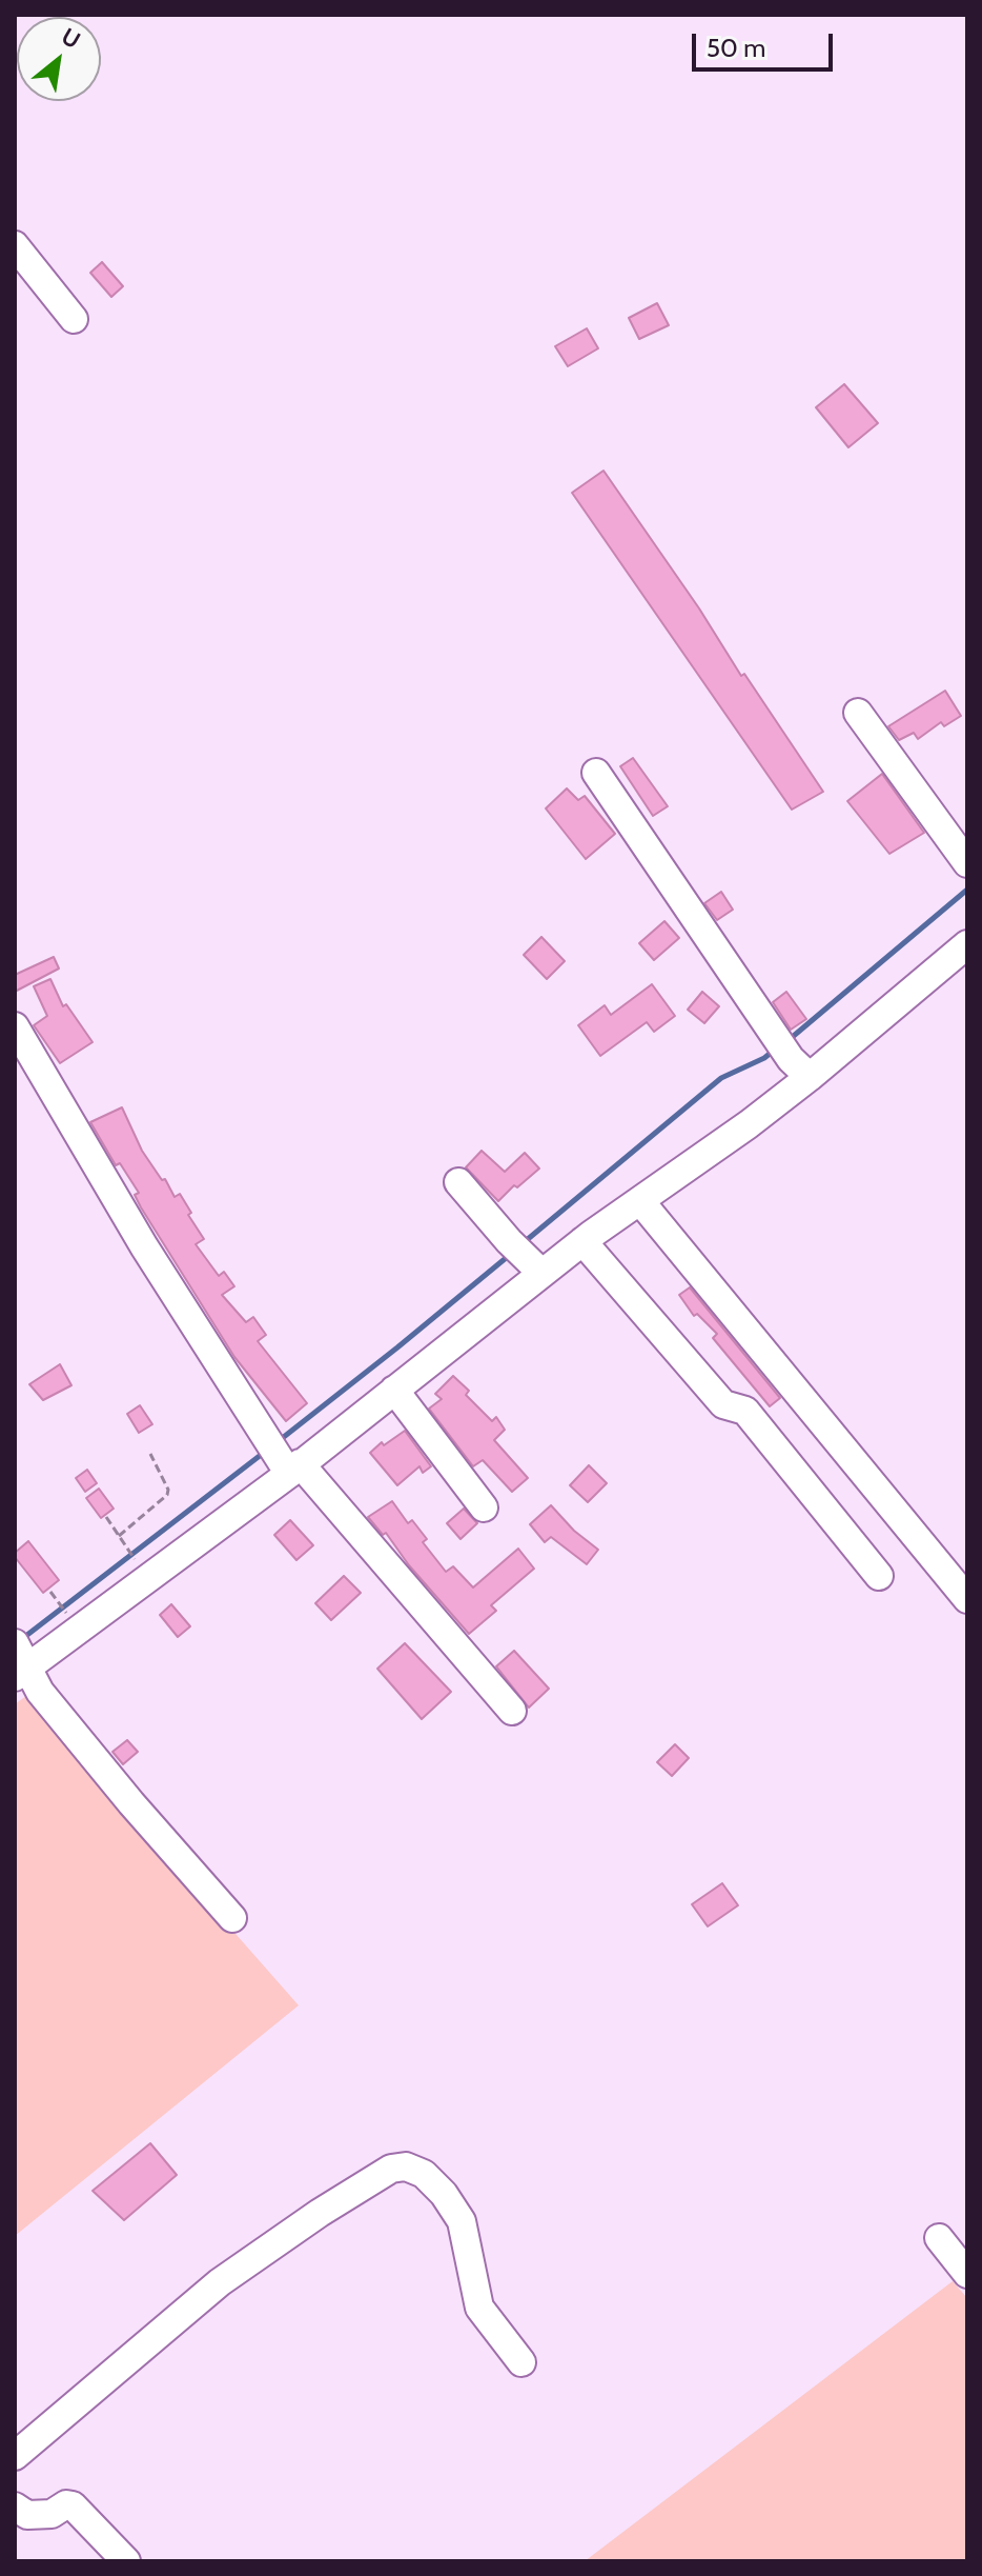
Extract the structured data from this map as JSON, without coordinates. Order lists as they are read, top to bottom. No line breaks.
{"scale_bar":"50 m","north":"top right"}
